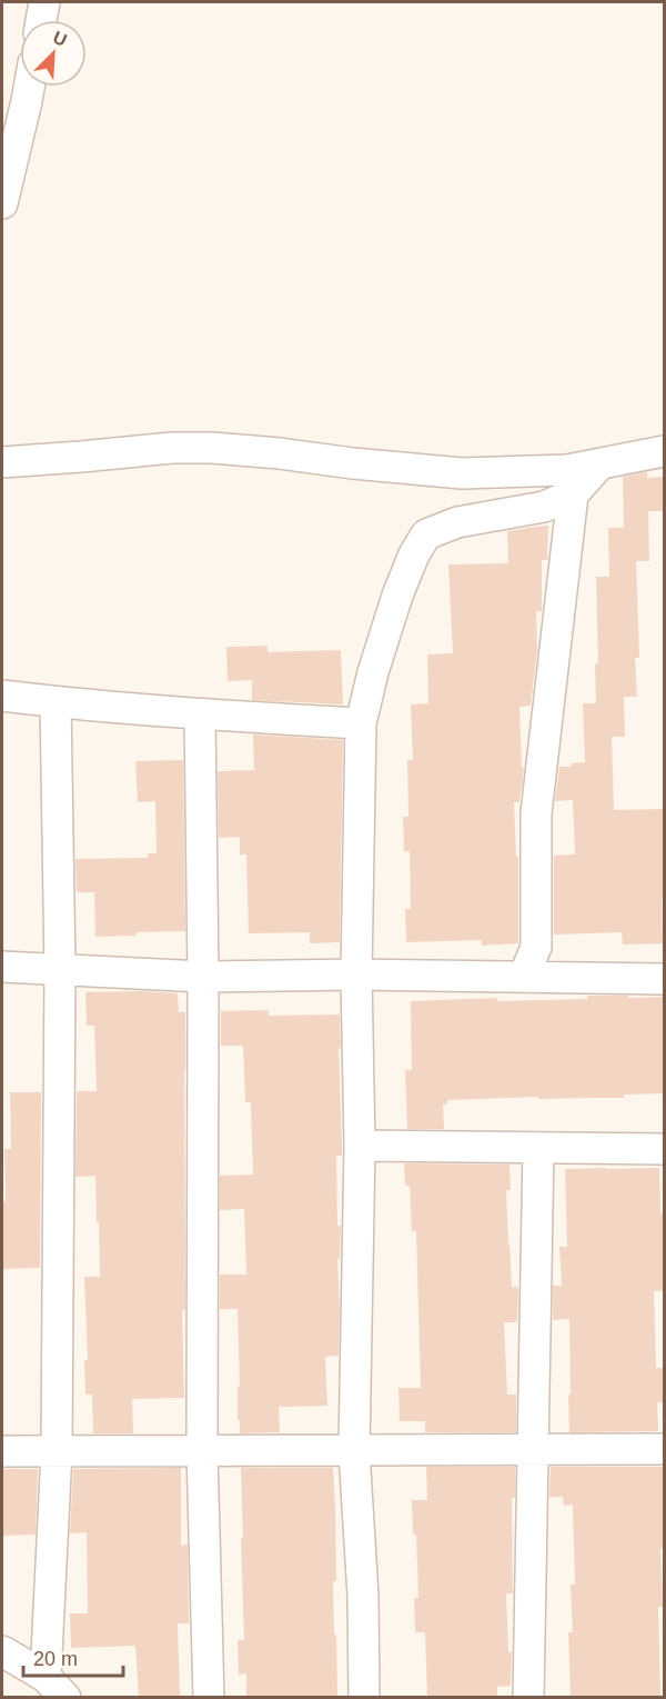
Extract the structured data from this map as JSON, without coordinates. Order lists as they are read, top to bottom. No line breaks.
{"scale_bar":"20 m","north":"top right"}
